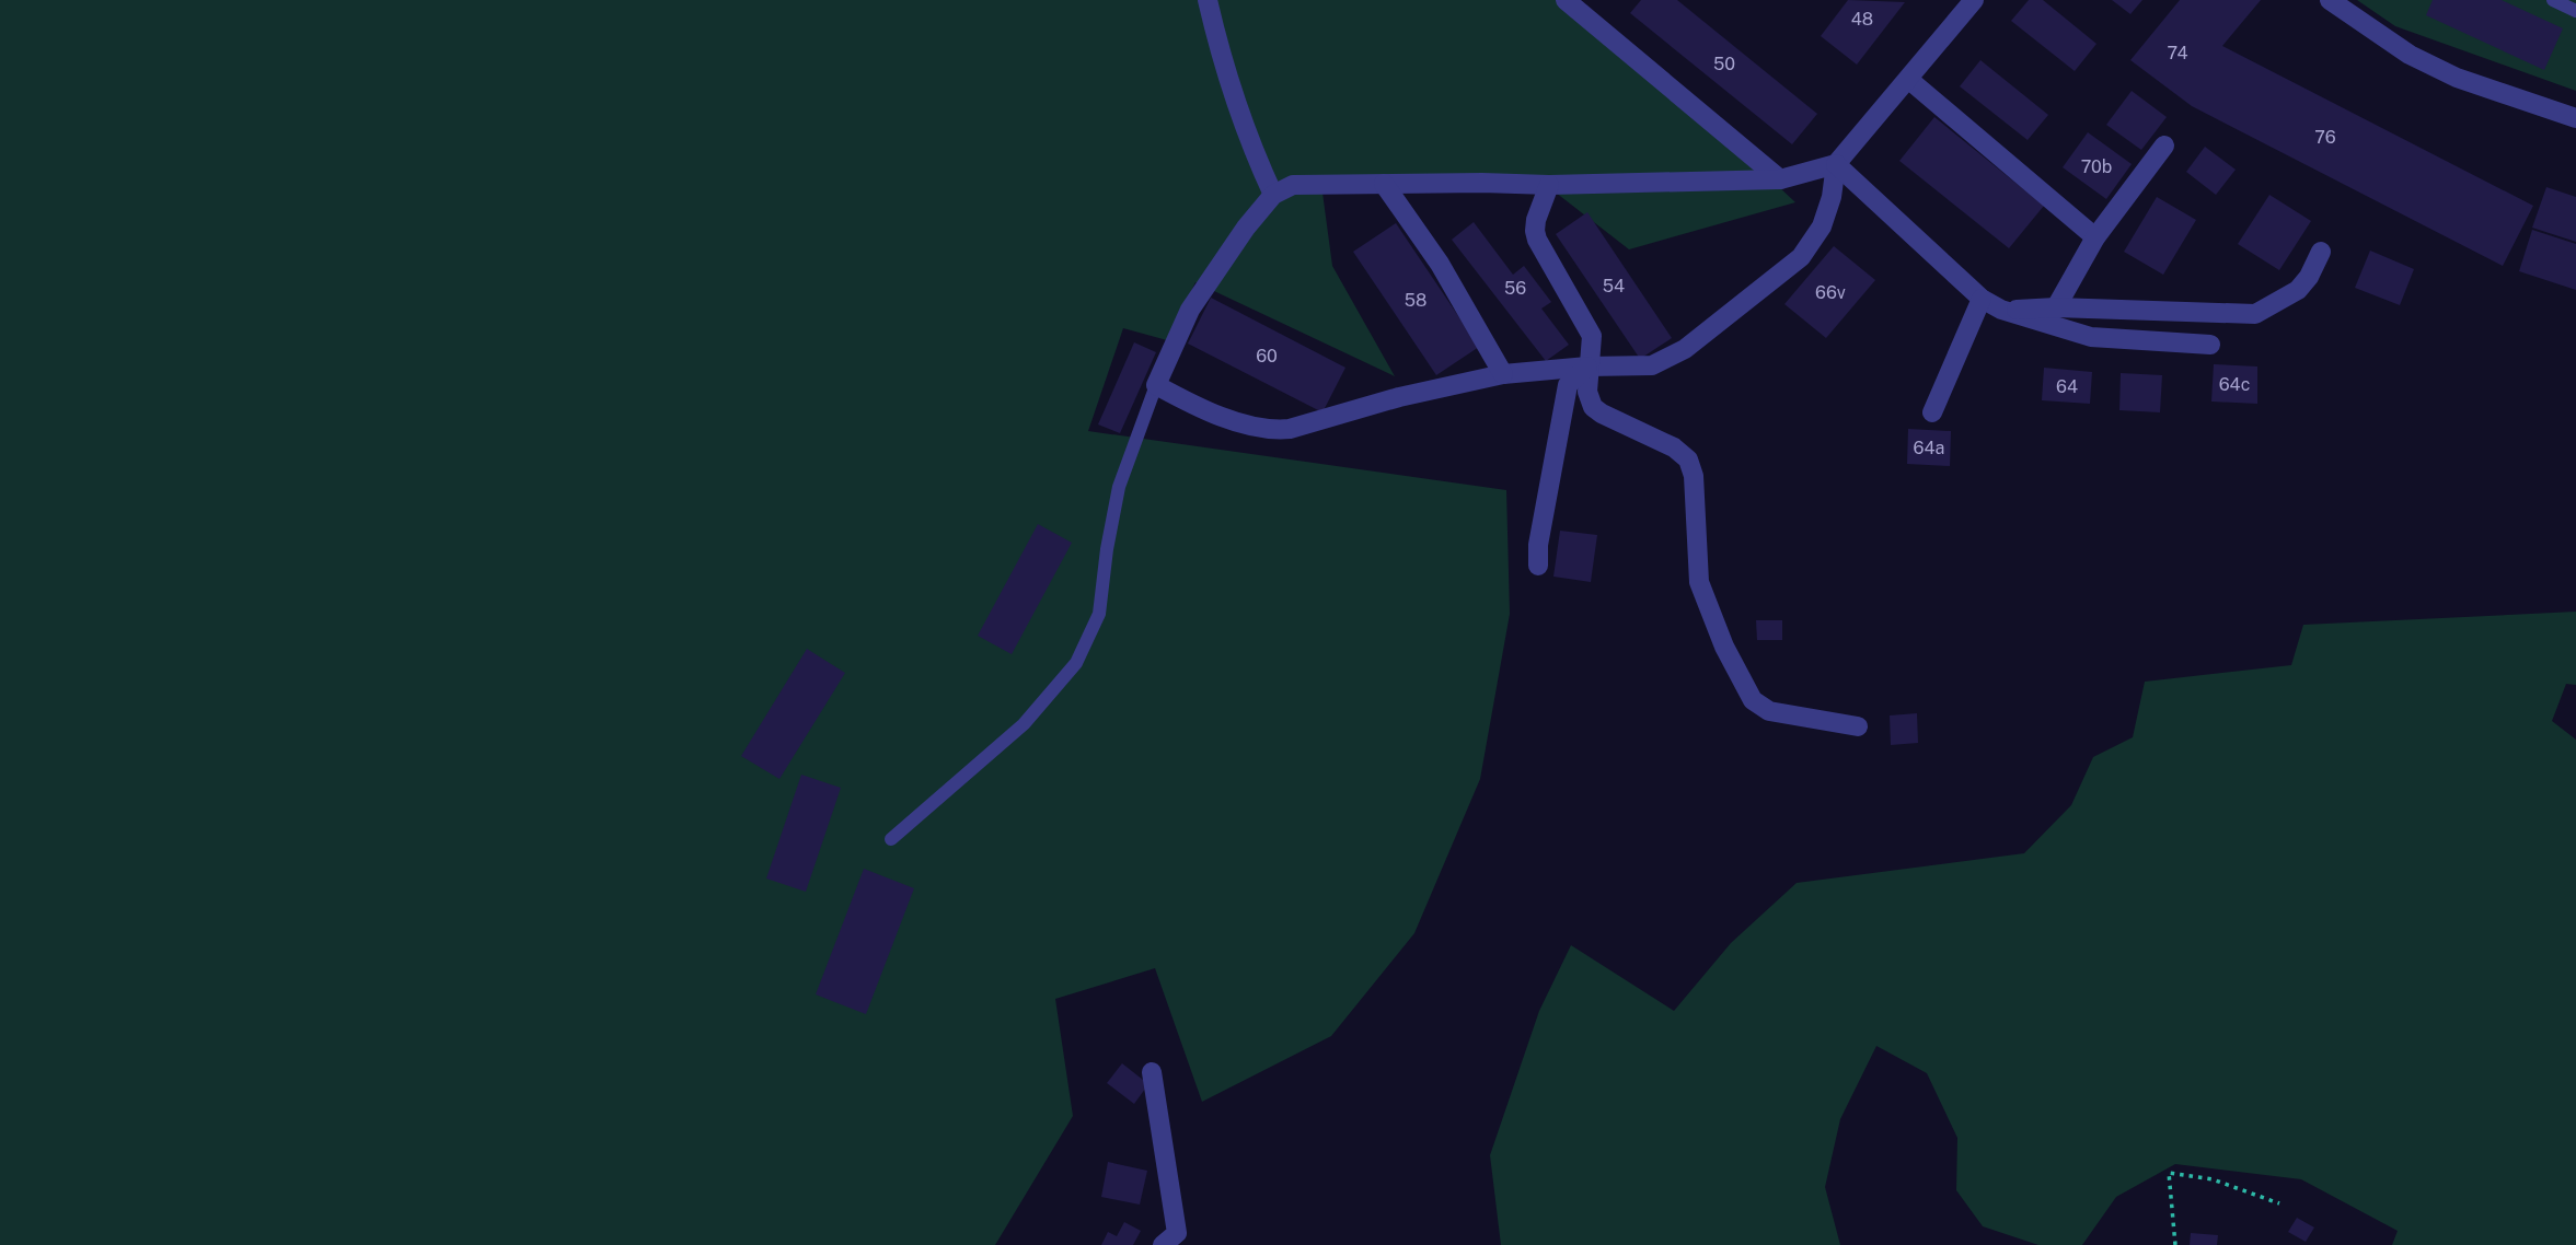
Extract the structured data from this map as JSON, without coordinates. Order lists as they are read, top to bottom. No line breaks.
{"house_numbers":["48","74","50","76","70b","54","56","66v","58","60","64c","64","64a"]}
